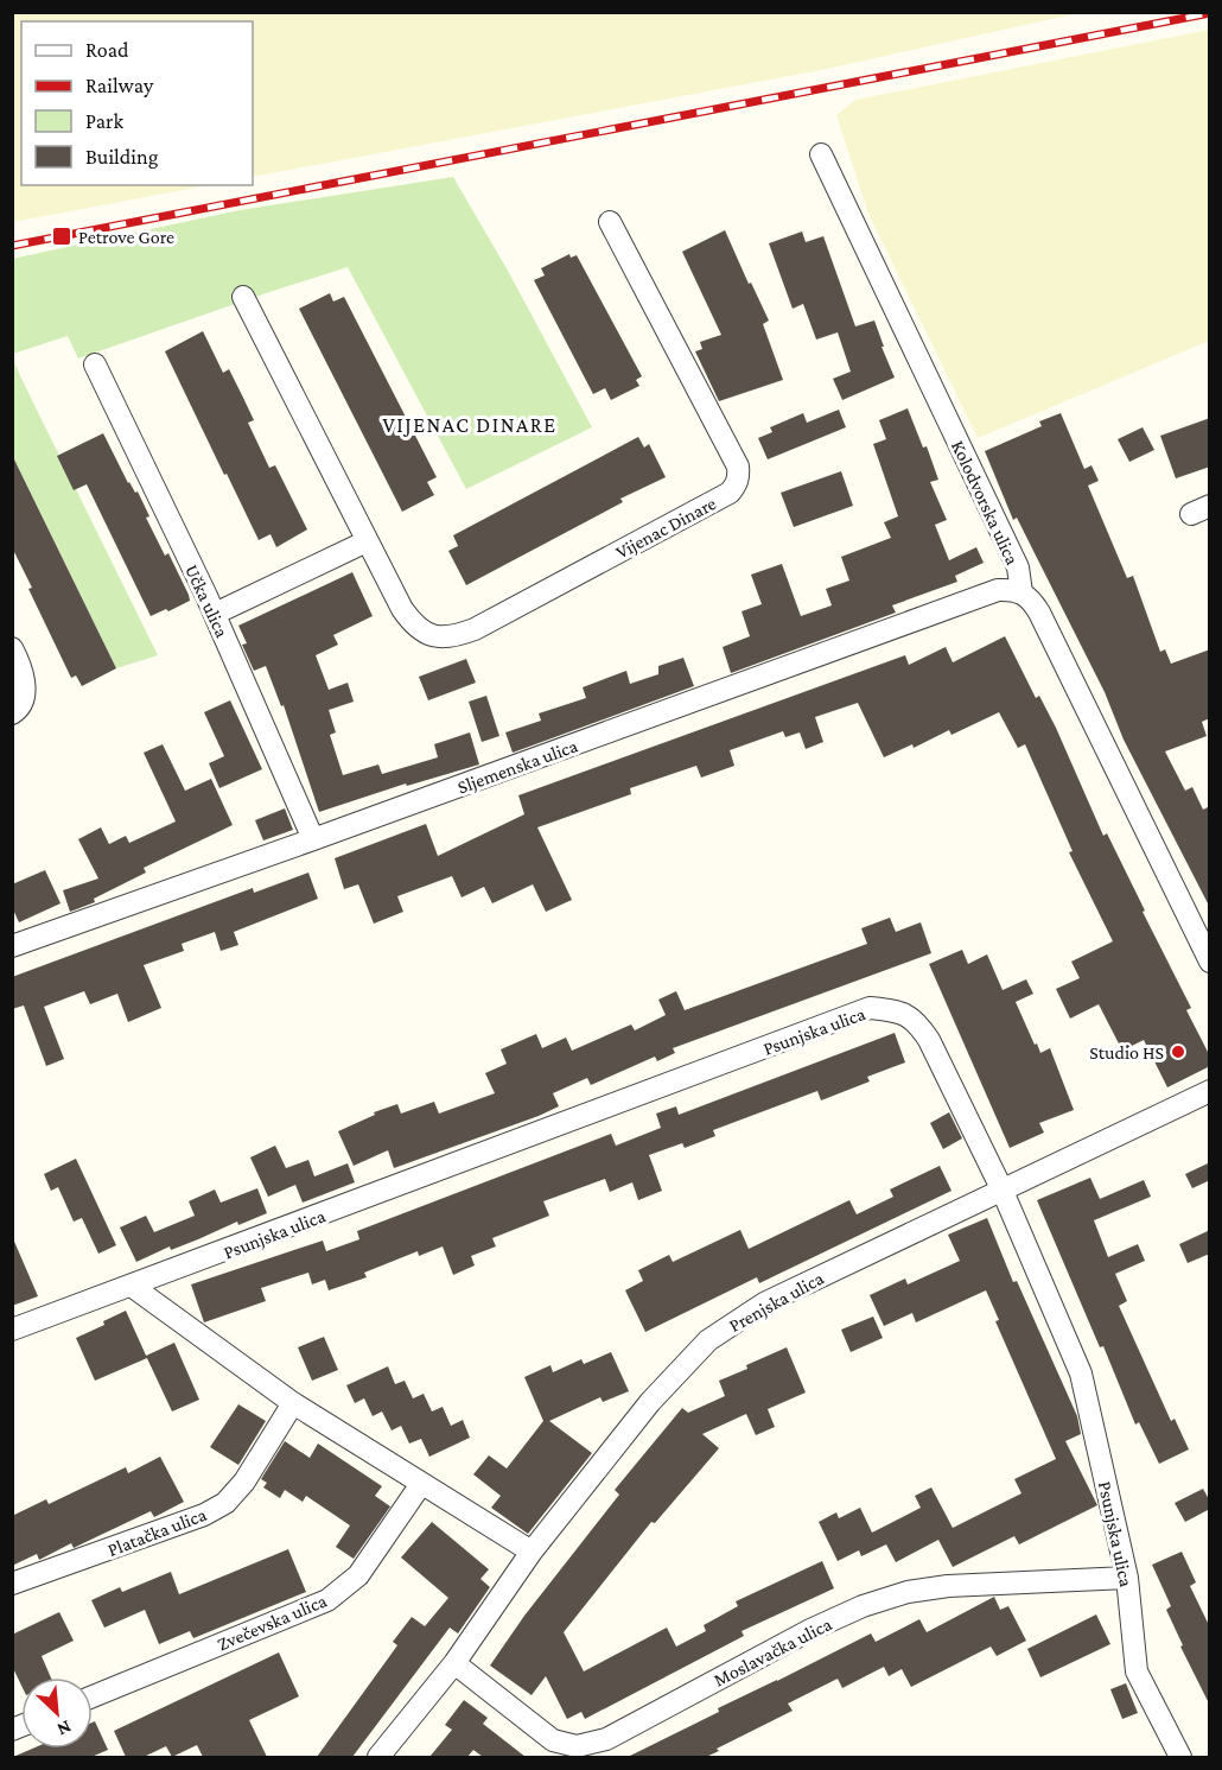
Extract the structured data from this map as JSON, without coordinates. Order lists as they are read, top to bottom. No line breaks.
{"streets":{"street":["Kolodvorska ulica","Vijenac Dinare","Učka ulica","Sljemenska ulica","Psunjska ulica","Prenjska ulica","Platačka ulica","Zvečevska ulica","Moslavačka ulica"]},"crossings":[["Kolodvorska ulica","Sljemenska ulica"],["Učka ulica","Sljemenska ulica"],["Psunjska ulica","Prenjska ulica"],["Psunjska ulica","Moslavačka ulica"],["Prenjska ulica","Moslavačka ulica"]],"districts":["VIJENAC DINARE"],"places":{"transit":["Petrove Gore"],"other":["Studio HS"]},"legend":["Road","Railway","Park","Building"],"north":"bottom right"}
